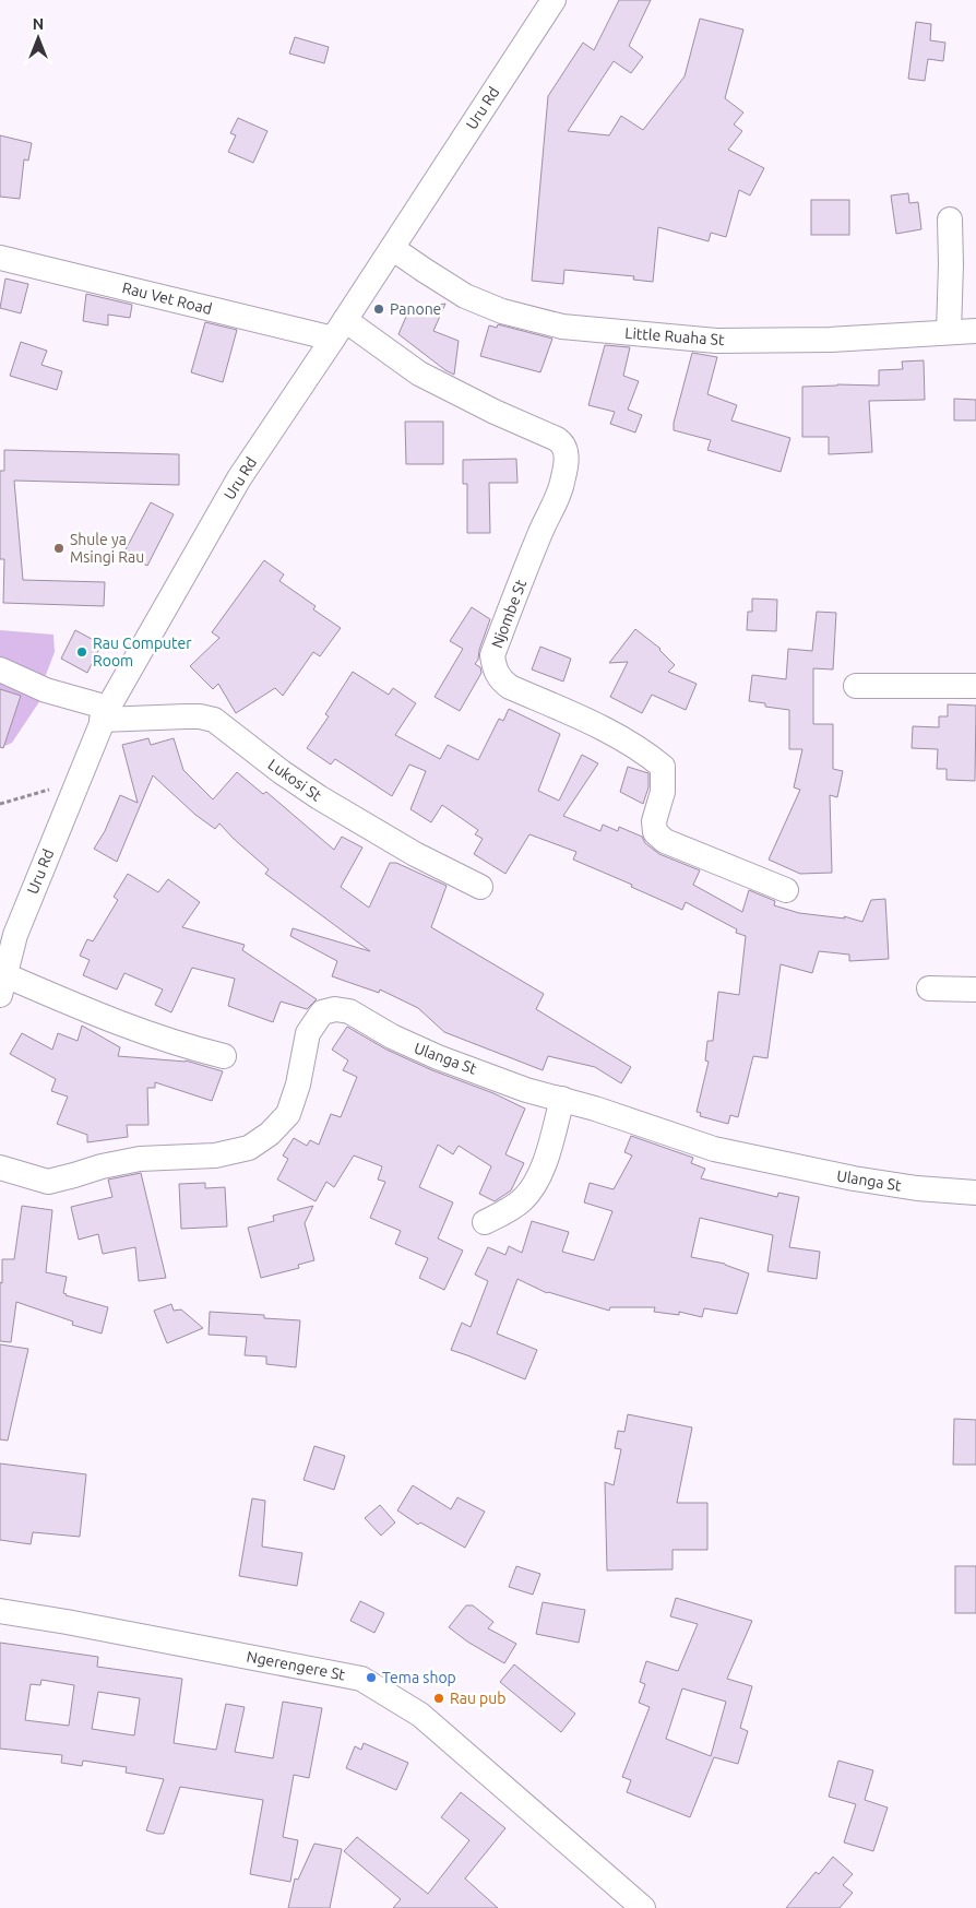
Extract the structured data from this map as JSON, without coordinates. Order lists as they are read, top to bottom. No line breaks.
{"streets":{"street":["Uru Rd","Rau Vet Road","Little Ruaha St","Njombe St","Lukosi St","Ulanga St","Ngerengere St"]},"crossings":[["Uru Rd","Rau Vet Road"],["Uru Rd","Little Ruaha St"],["Uru Rd","Njombe St"],["Uru Rd","Lukosi St"],["Rau Vet Road","Njombe St"]],"places":["Panone","Shule ya Msingi Rau","Rau Computer Room","Tema shop","Rau pub"],"north":"top"}
